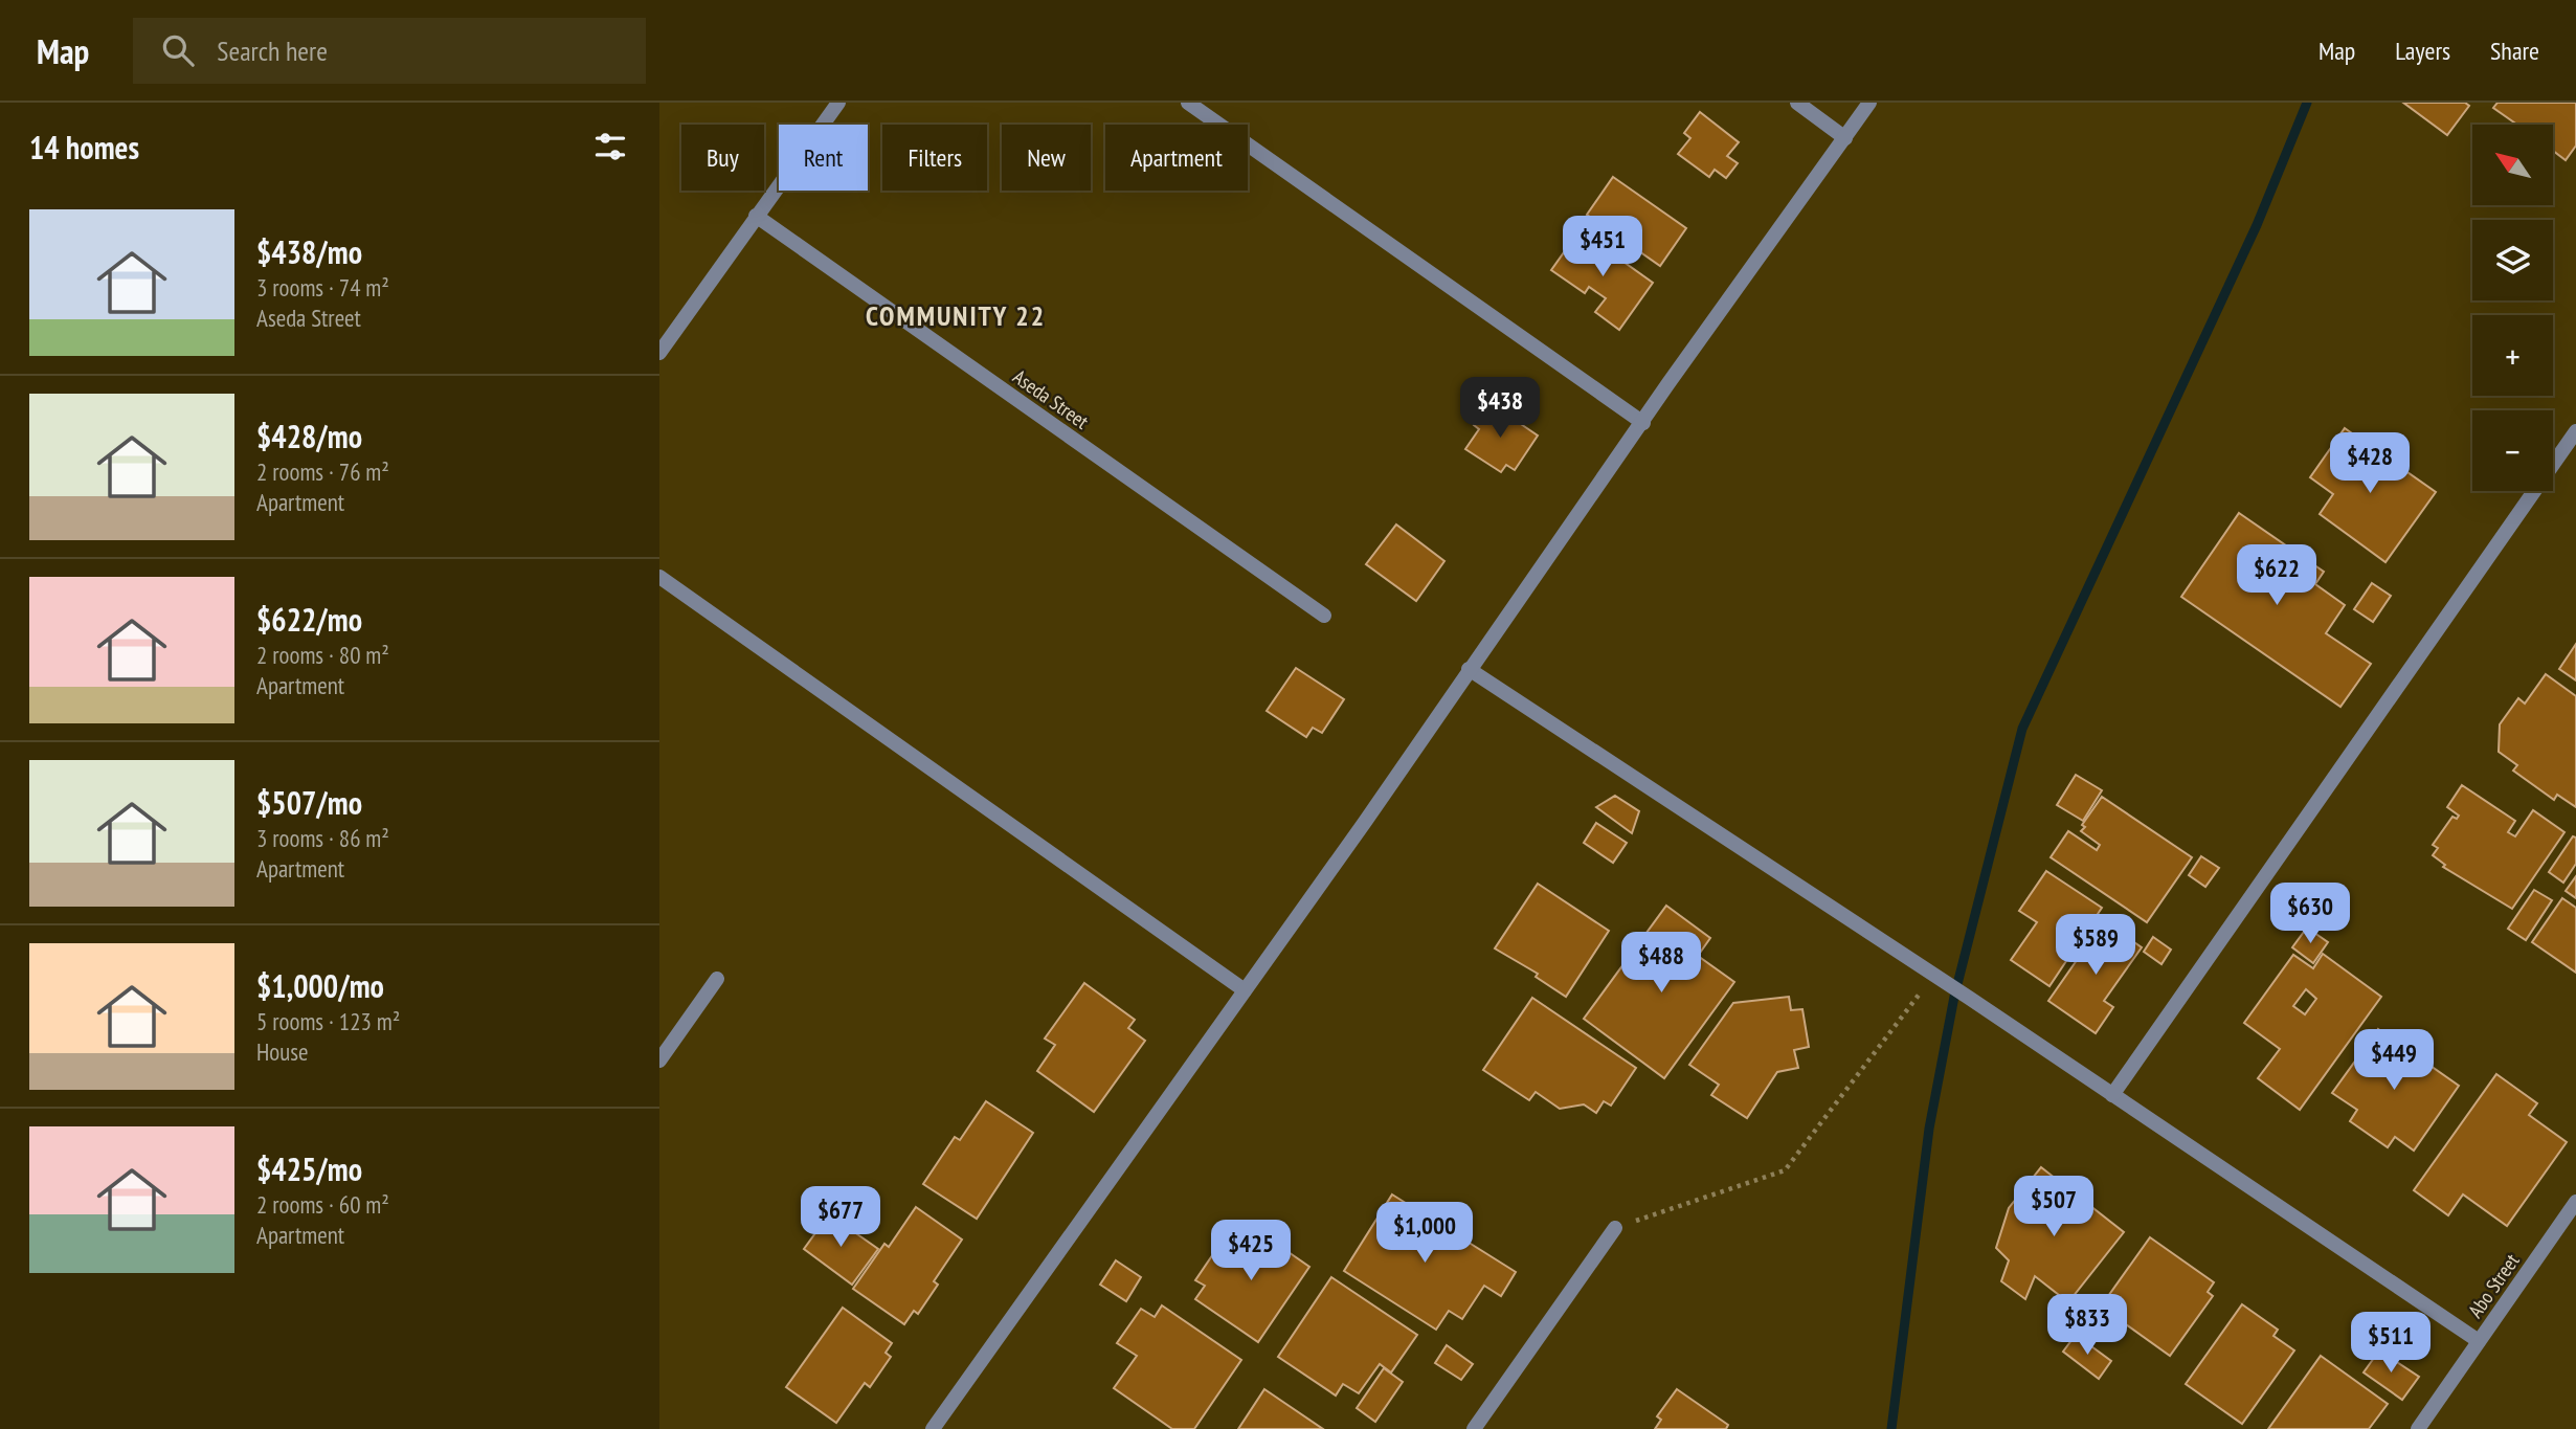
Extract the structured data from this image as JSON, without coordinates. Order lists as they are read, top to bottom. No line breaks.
{"streets":{"street":["Aseda Street","Abo Street"]},"districts":["COMMUNITY 22"],"north":"top left","page":{"header":"Map","search":"Search here","nav":["Map","Layers","Share"],"heading":"14 homes","map_buttons":["+","−"],"chip":["Buy","Rent","Filters","New","Apartment"],"list":[{"name":"$438/mo","note":"3 rooms · 74 m² · Aseda Street"},{"name":"$428/mo","note":"2 rooms · 76 m² · Apartment"},{"name":"$622/mo","note":"2 rooms · 80 m² · Apartment"},{"name":"$507/mo","note":"3 rooms · 86 m² · Apartment"},{"name":"$1,000/mo","note":"5 rooms · 123 m² · House"},{"name":"$425/mo","note":"2 rooms · 60 m² · Apartment"}],"price":["$451","$438","$428","$622","$630","$589","$488","$449","$507","$677","$1,000","$425","$833","$511"]}}
